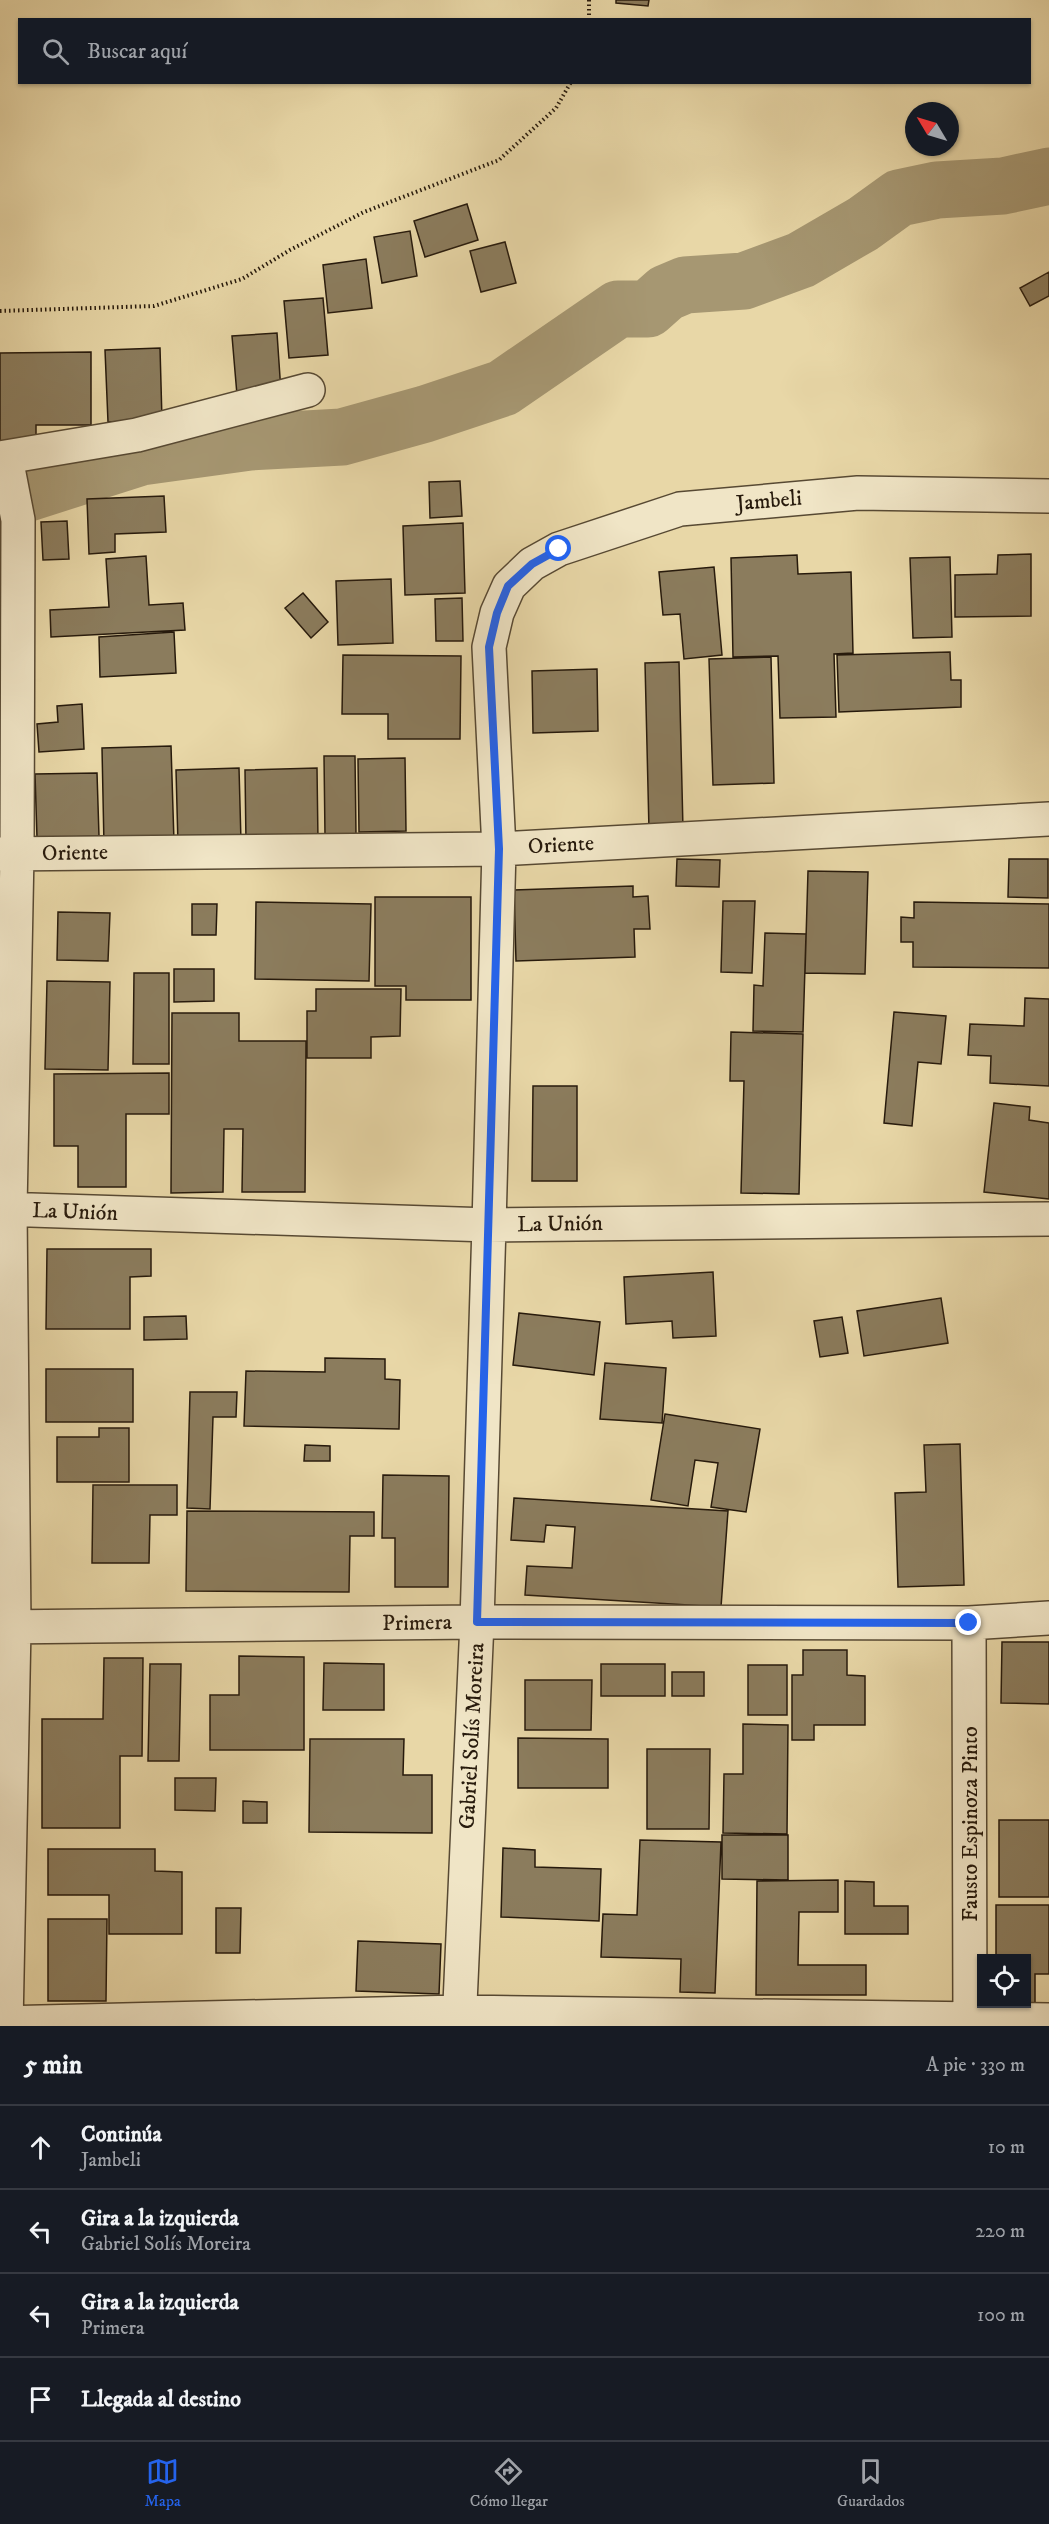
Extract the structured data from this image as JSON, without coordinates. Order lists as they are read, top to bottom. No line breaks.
{"streets":{"street":["Jambeli","Oriente","La Unión","Primera","Gabriel Solís Moreira","Fausto Espinoza Pinto"]},"crossings":[["Jambeli","Gabriel Solís Moreira"],["Oriente","Gabriel Solís Moreira"],["La Unión","Gabriel Solís Moreira"],["Primera","Gabriel Solís Moreira"],["Primera","Fausto Espinoza Pinto"]],"north":"top left","page":{"search":"Buscar aquí","heading":["5 min","A pie · 330 m"],"list":[["Continúa","Jambeli","10 m"],["Gira a la izquierda","Gabriel Solís Moreira","220 m"],["Gira a la izquierda","Primera","100 m"],"Llegada al destino"],"nav":["Mapa","Cómo llegar","Guardados"]}}
